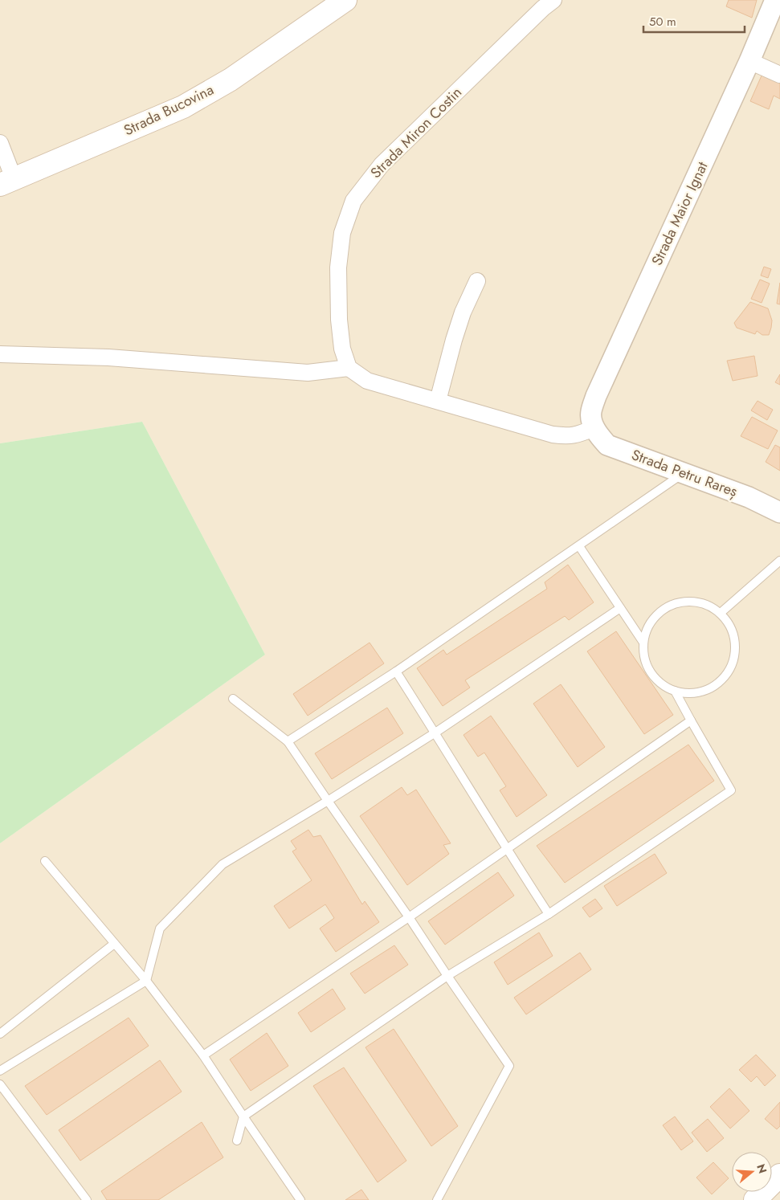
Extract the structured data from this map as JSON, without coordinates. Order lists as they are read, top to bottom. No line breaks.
{"streets":{"main road":["Strada Bucovina"],"street":["Strada Miron Costin","Strada Maior Ignat","Strada Petru Rareș"]},"crossings":[["Strada Maior Ignat","Strada Petru Rareș"]],"scale_bar":"50 m","north":"right"}
